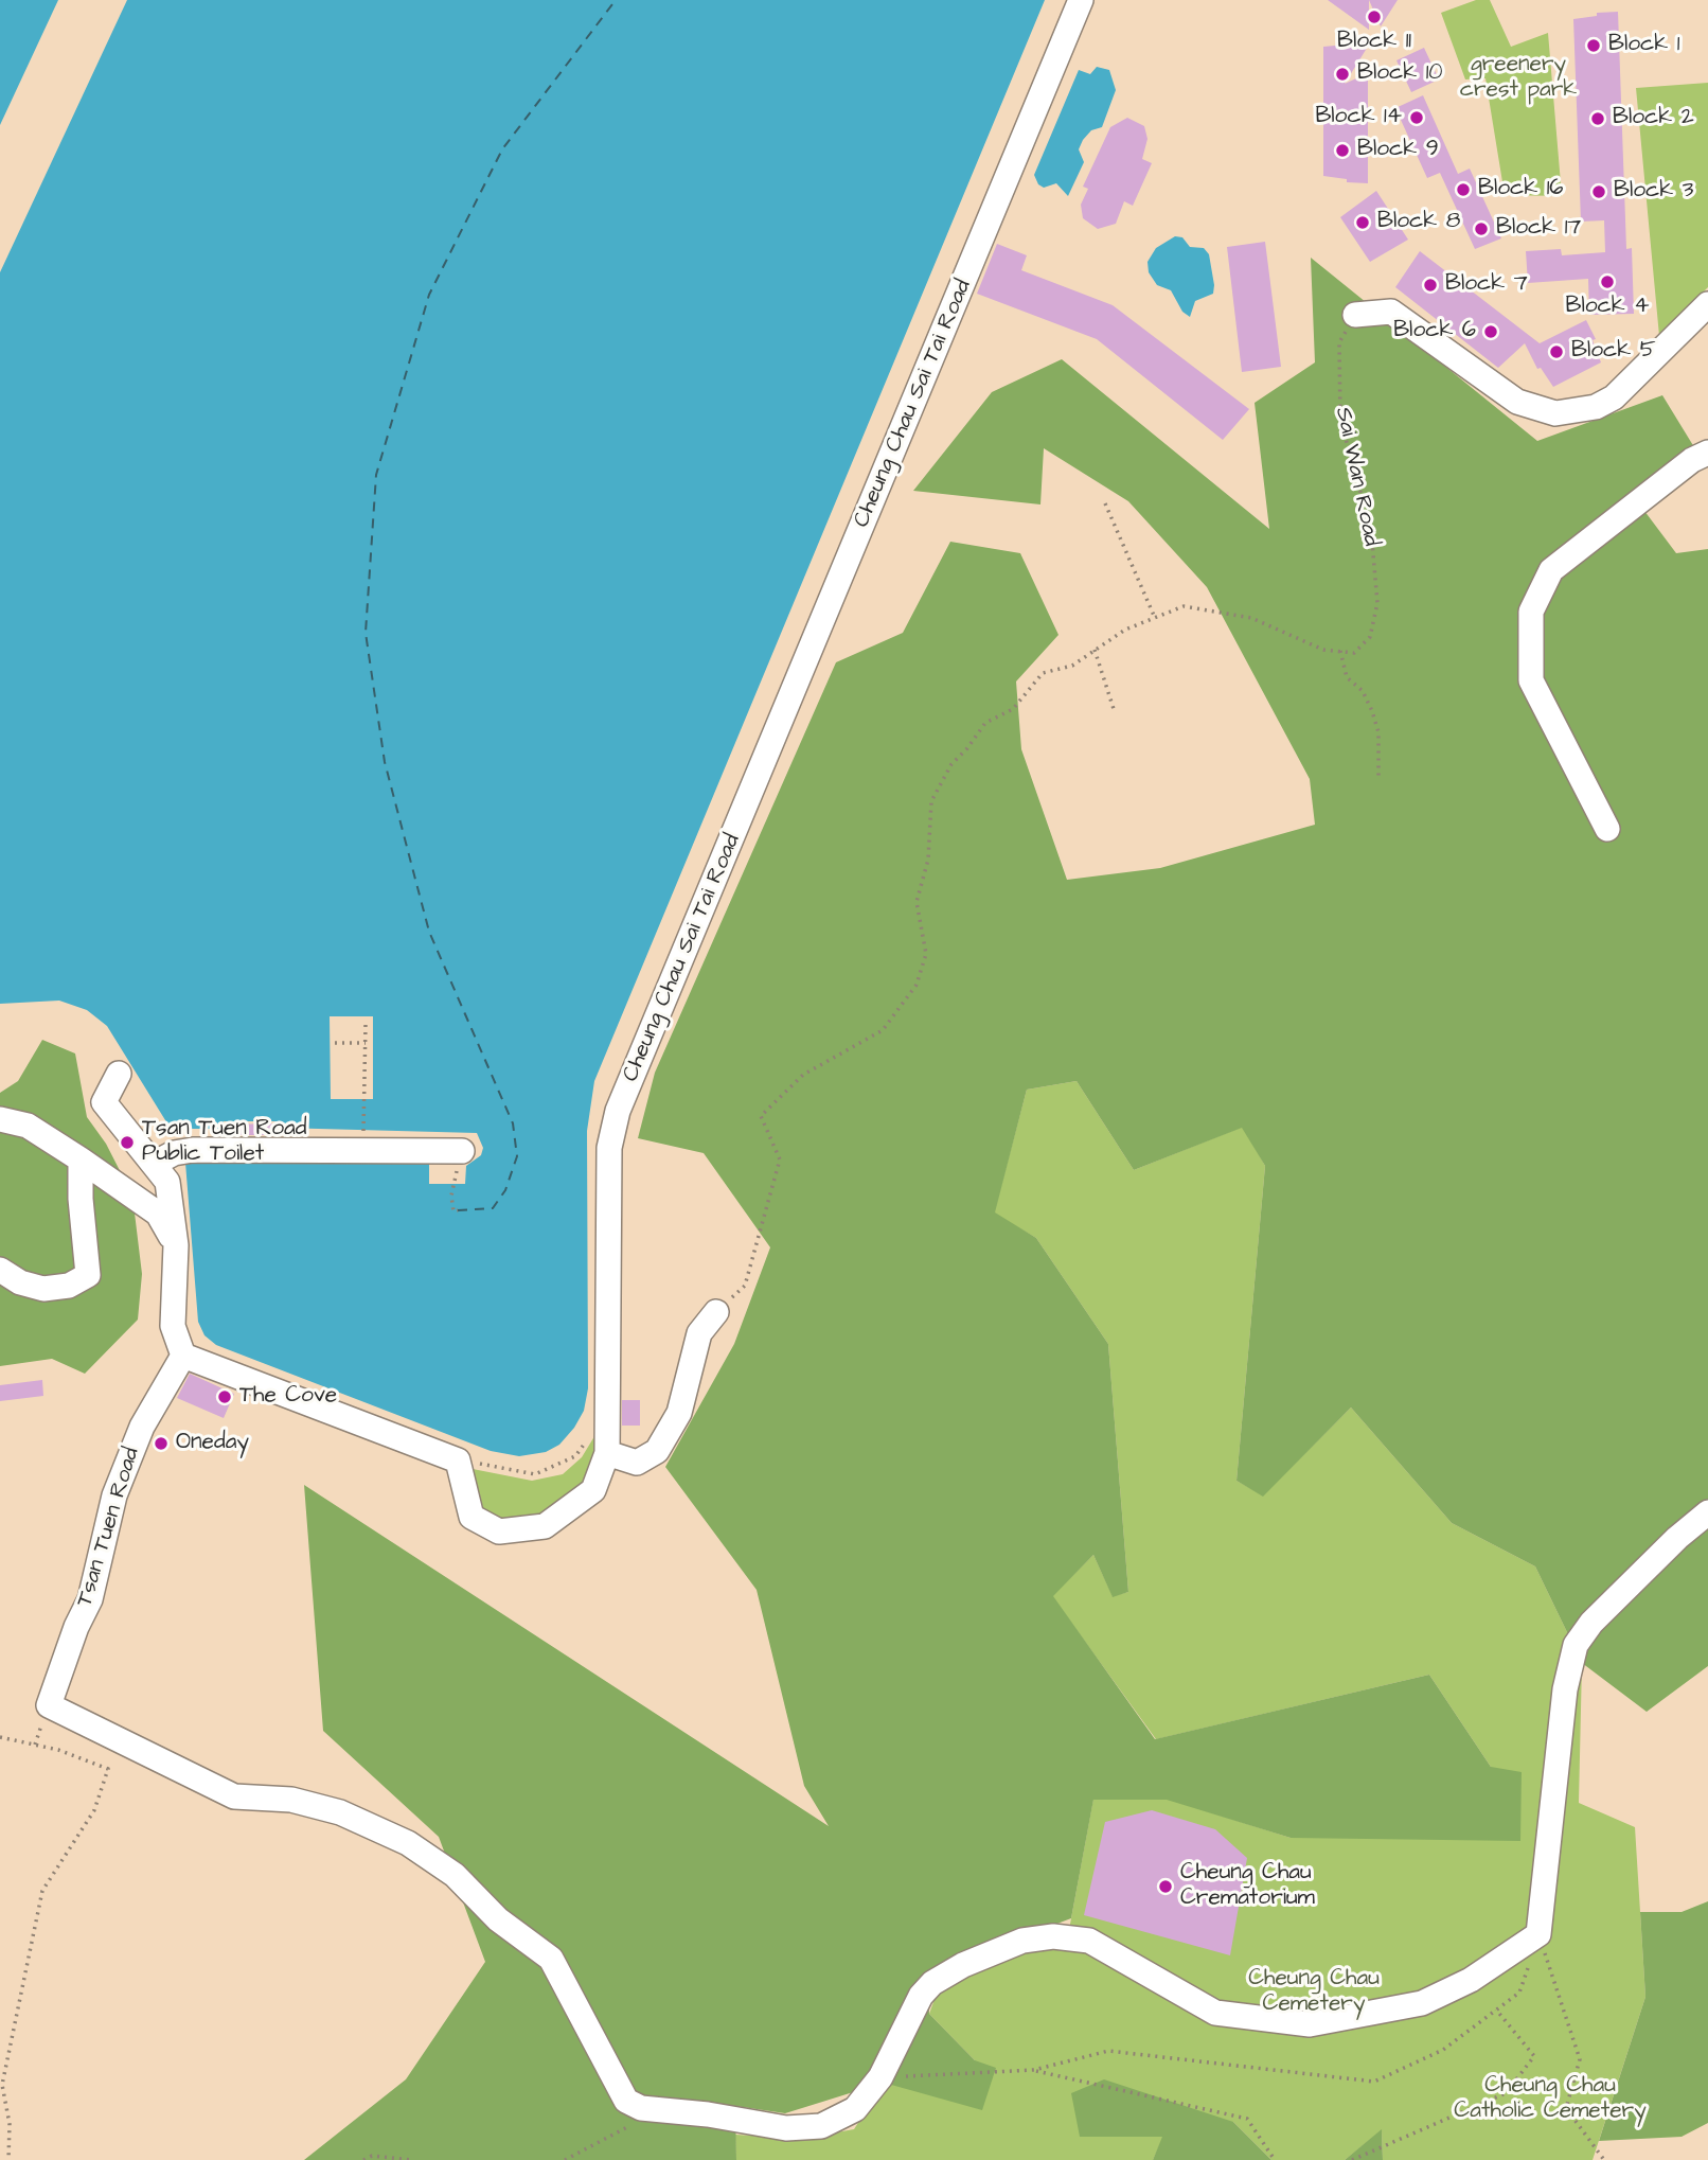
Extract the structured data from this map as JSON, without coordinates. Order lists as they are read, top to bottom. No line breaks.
{"streets":{"street":["Cheung Chau Sai Tai Road","Tsan Tuen Road"],"path":["Sai Wan Road"]},"parks":["greenery crest park","Cheung Chau Cemetery","Cheung Chau Catholic Cemetery"],"places":["Block 11","Block 1","Block 10","Block 14","Block 2","Block 9","Block 16","Block 3","Block 8","Block 17","Block 4","Block 7","Block 6","Block 5","Tsan Tuen Road Public Toilet","The Cove","Oneday","Cheung Chau Crematorium"]}
